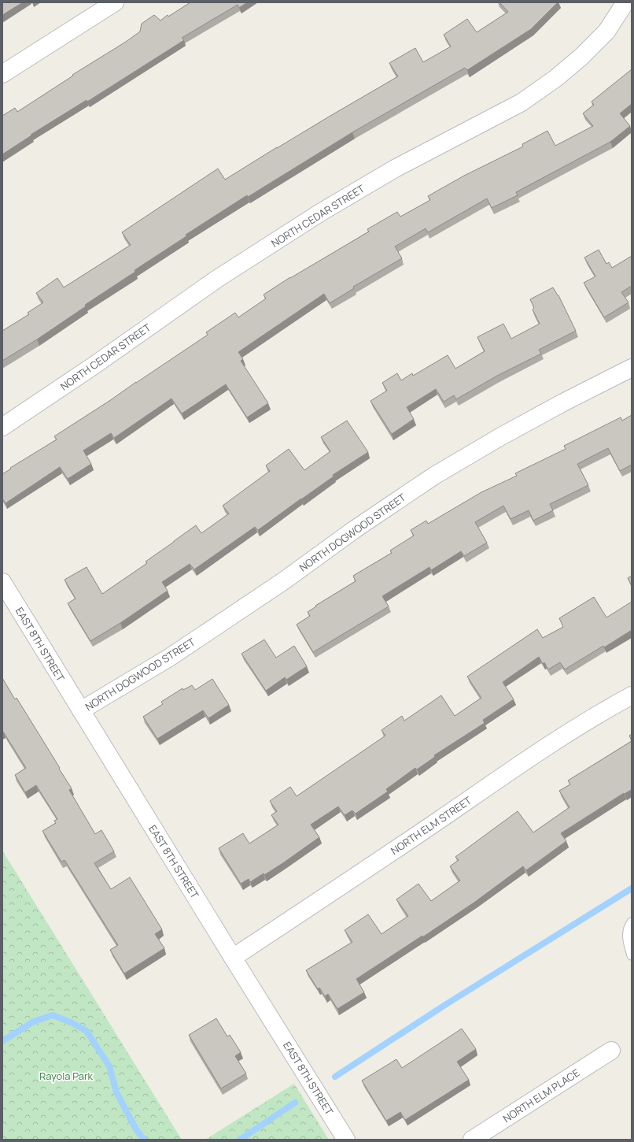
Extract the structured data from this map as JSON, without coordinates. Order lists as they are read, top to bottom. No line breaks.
{"streets":{"street":["NORTH CEDAR STREET","NORTH DOGWOOD STREET","EAST 8TH STREET","NORTH ELM STREET","NORTH ELM PLACE"]},"crossings":[["NORTH DOGWOOD STREET","EAST 8TH STREET"],["EAST 8TH STREET","NORTH ELM STREET"]],"parks":["Rayola Park"]}
